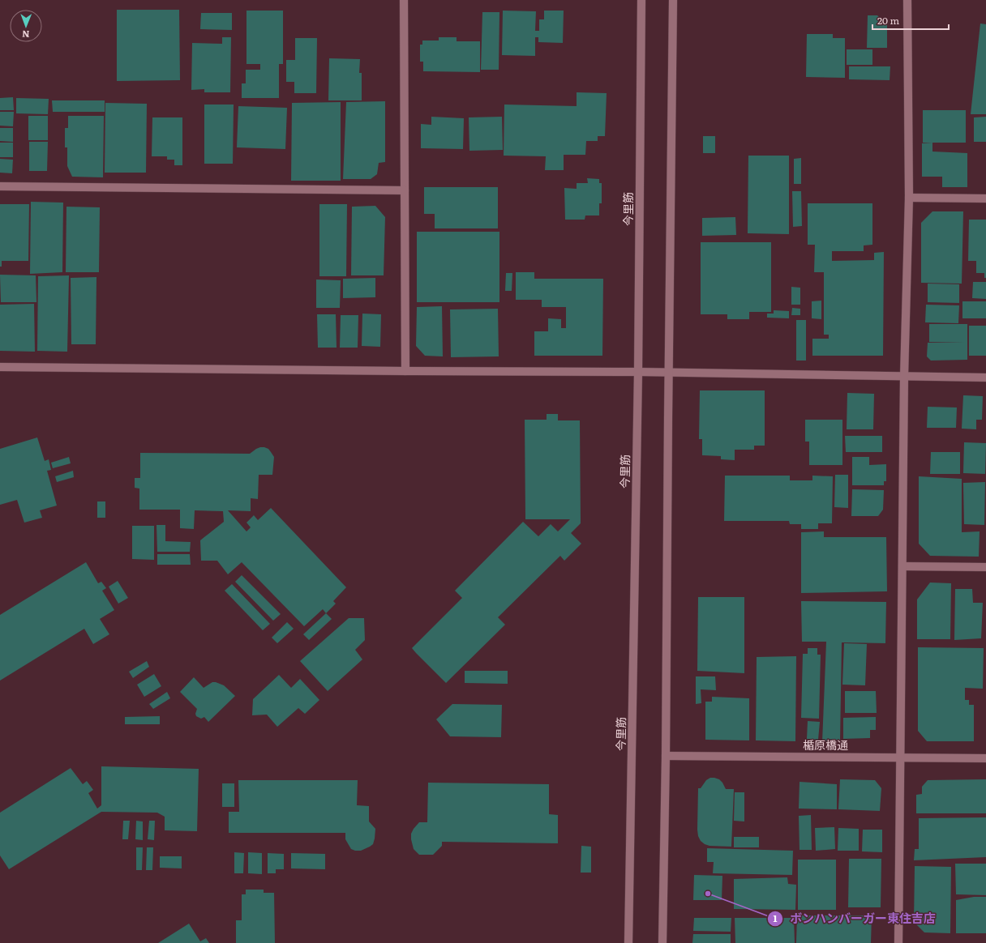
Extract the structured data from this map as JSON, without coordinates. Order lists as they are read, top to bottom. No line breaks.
{"streets":{"street":["今里筋","楯原橋通"]},"places":["ボンハンバーガー東住吉店"],"scale_bar":"20 m","north":"bottom"}
